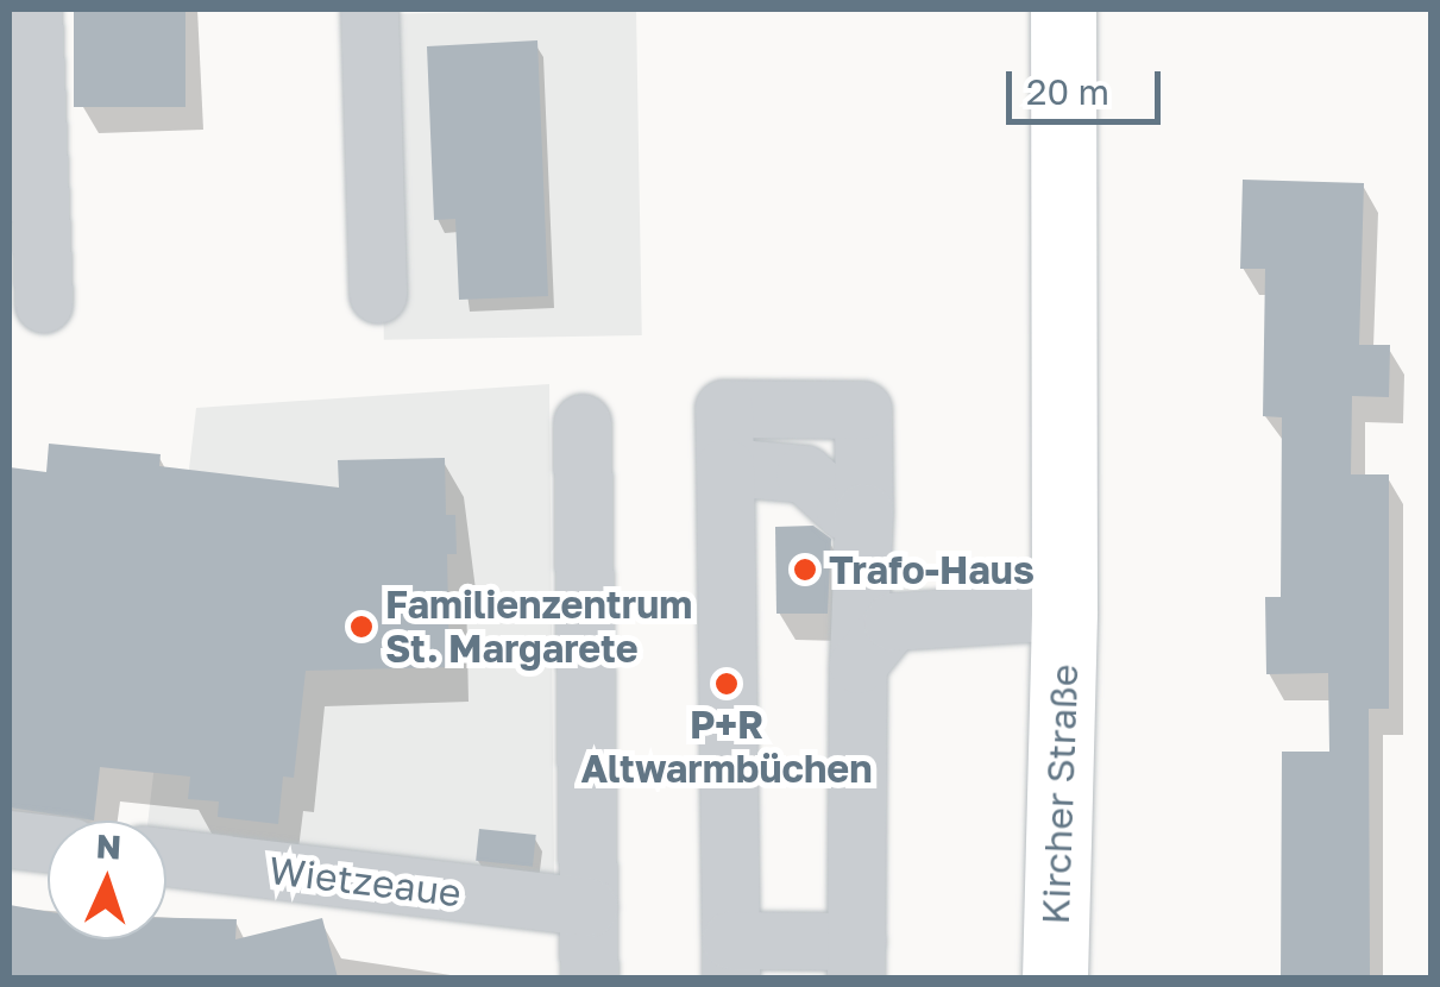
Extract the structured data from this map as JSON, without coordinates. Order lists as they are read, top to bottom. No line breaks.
{"streets":{"main road":["Kircher Straße"],"street":["Wietzeaue"]},"places":["Trafo-Haus","Familienzentrum St. Margarete","P+R Altwarmbüchen"],"scale_bar":"20 m","north":"top"}
